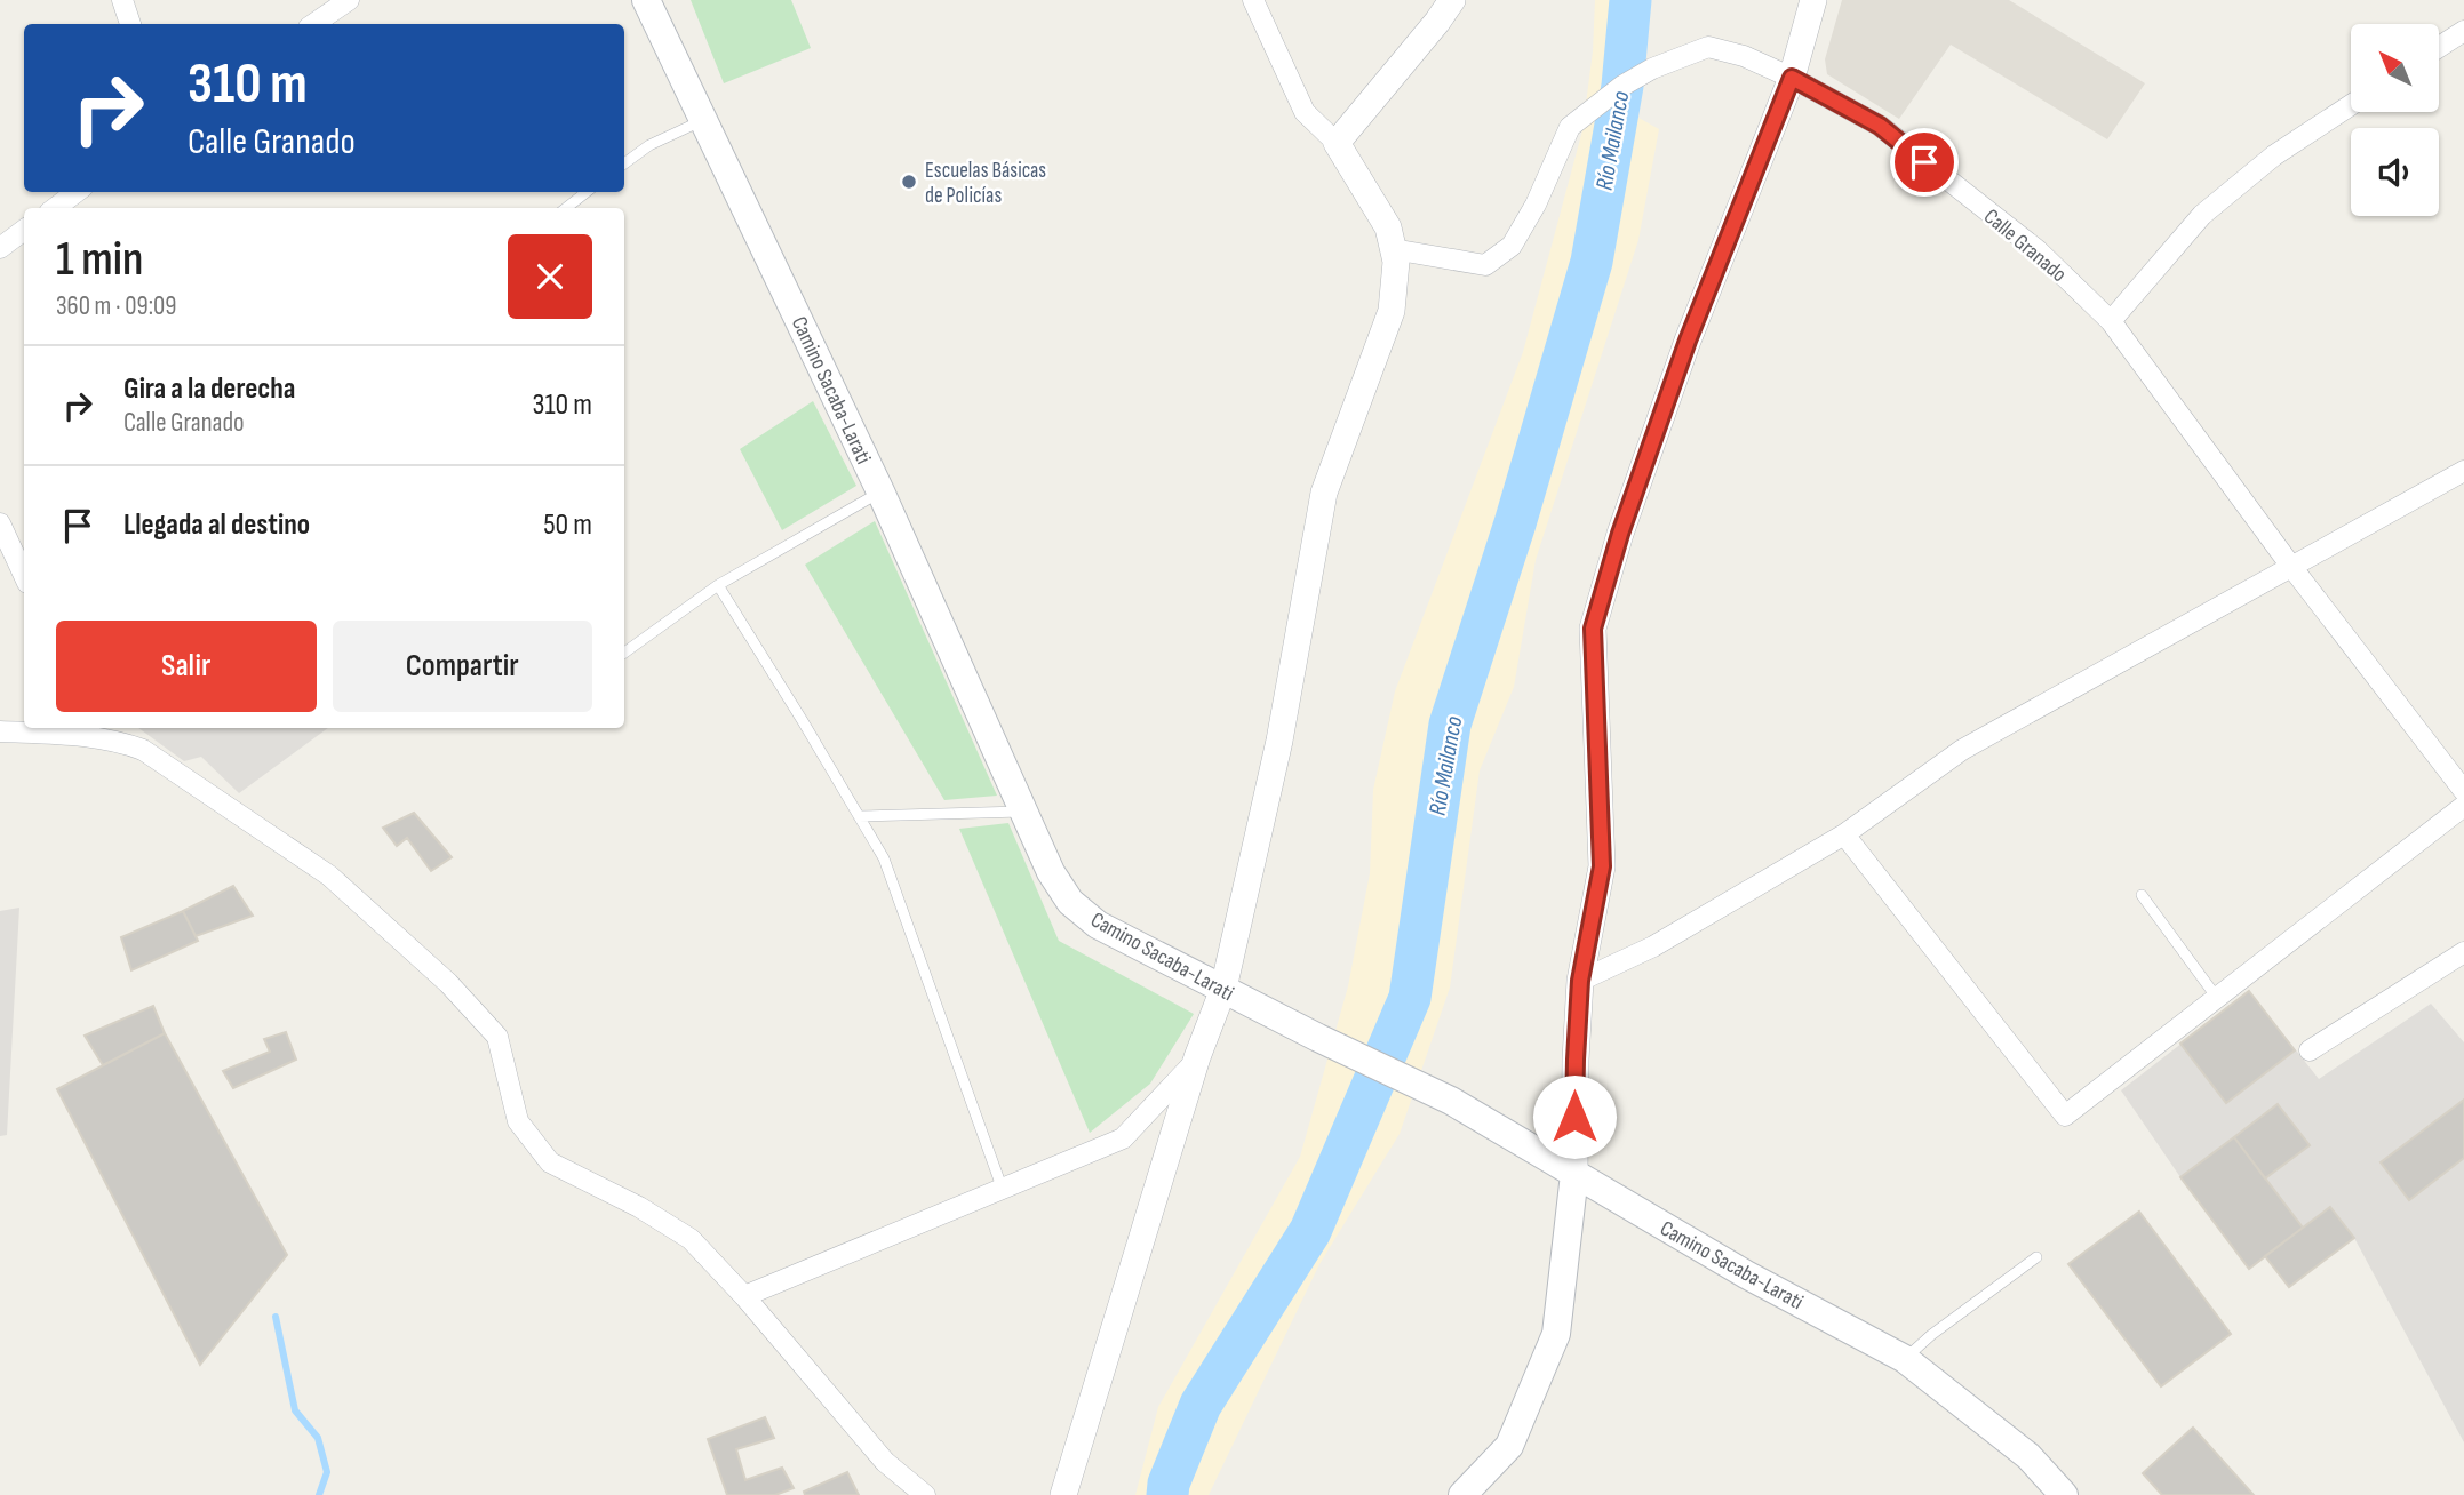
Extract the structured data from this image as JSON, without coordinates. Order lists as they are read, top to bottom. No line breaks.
{"streets":{"main road":["Camino Sacaba-Larati"],"street":["Calle Granado"]},"water":["Río Mailanco"],"places":["Escuelas Básicas de Policías"],"north":"top left","page":{"turn":["310 m","Calle Granado"],"heading":["1 min","360 m · 09:09"],"list":[{"name":"Gira a la derecha","note":"Calle Granado","value":"310 m"},{"name":"Llegada al destino","value":"50 m"}],"buttons":["Salir","Compartir"]}}
